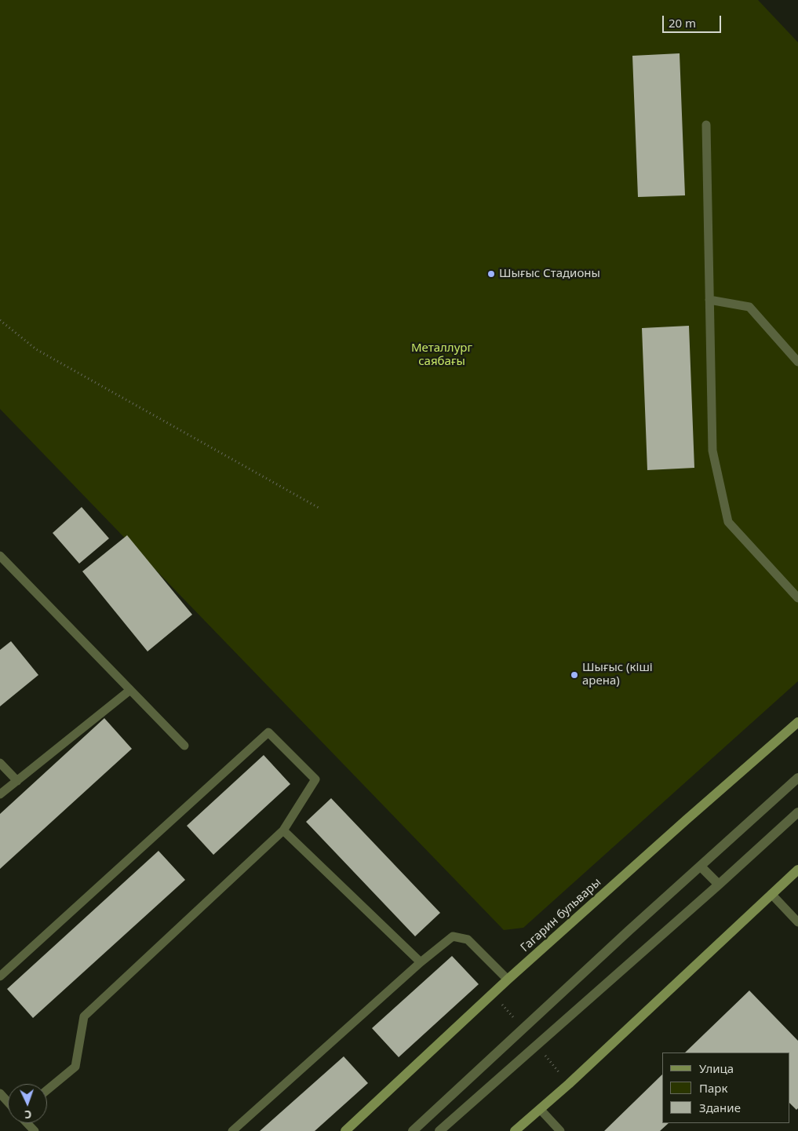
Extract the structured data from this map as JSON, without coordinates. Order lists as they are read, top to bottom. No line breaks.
{"streets":{"main road":["Гагарин бульвары"]},"parks":["Металлург саябағы"],"places":["Шығыс Стадионы","Шығыс (кіші арена)"],"legend":["Улица","Парк","Здание"],"scale_bar":"20 m","north":"bottom"}
